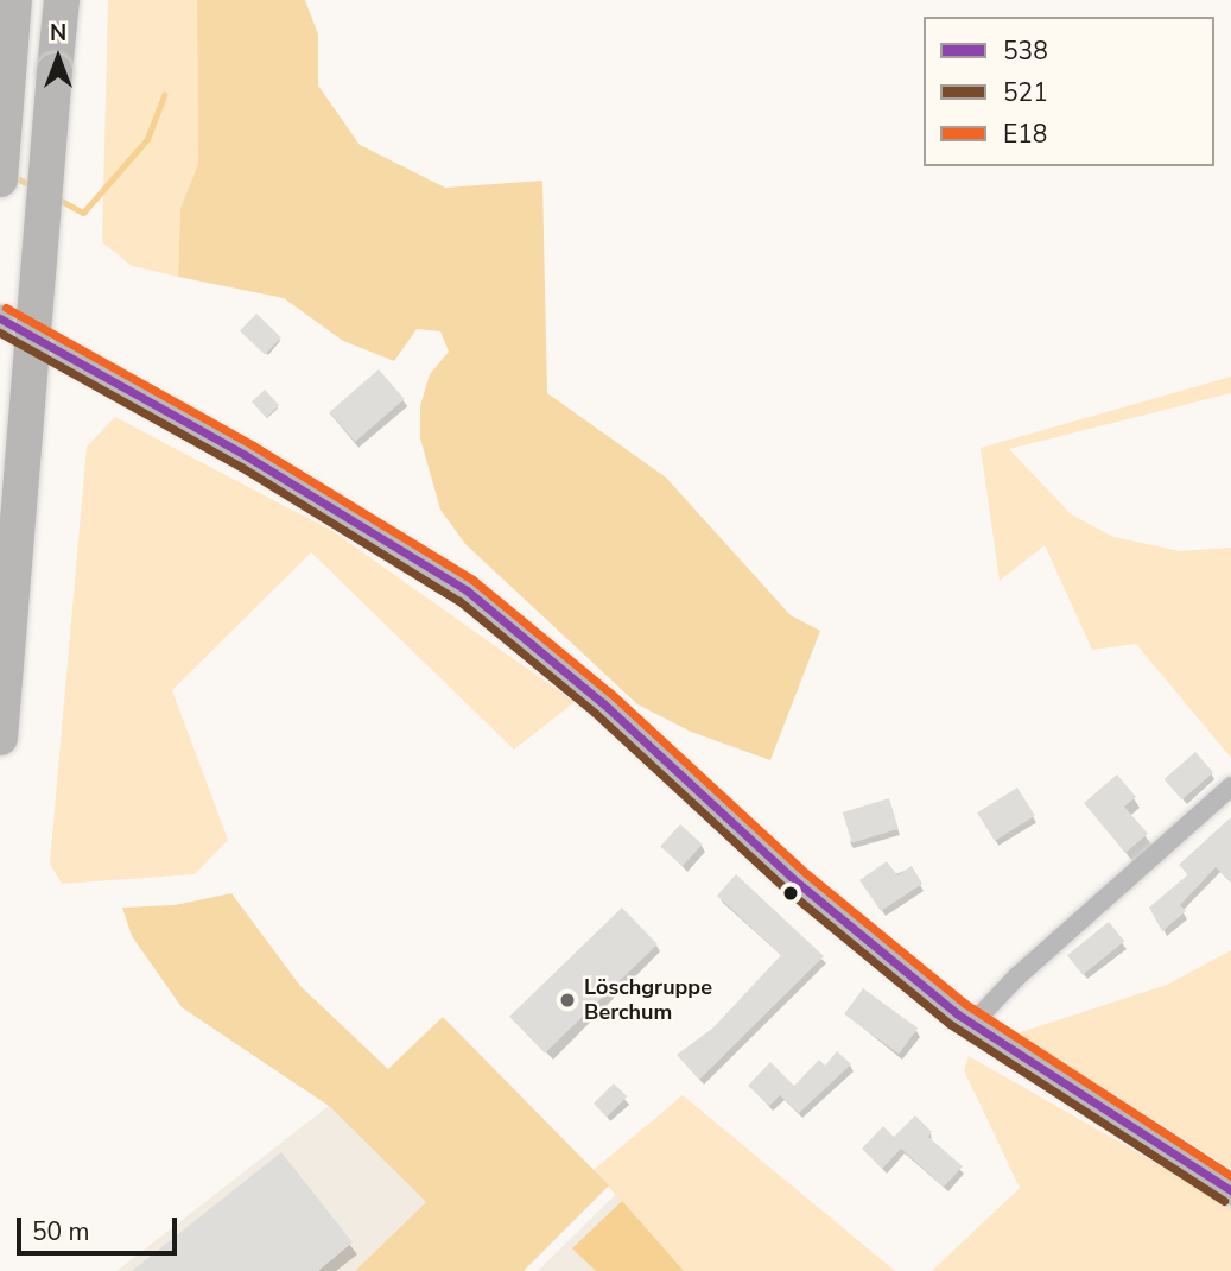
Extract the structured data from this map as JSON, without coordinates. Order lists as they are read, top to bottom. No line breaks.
{"places":["Löschgruppe Berchum"],"lines":["transit line E18","transit line 538","transit line 521"],"legend":["538","521","E18"],"scale_bar":"50 m","north":"top"}
